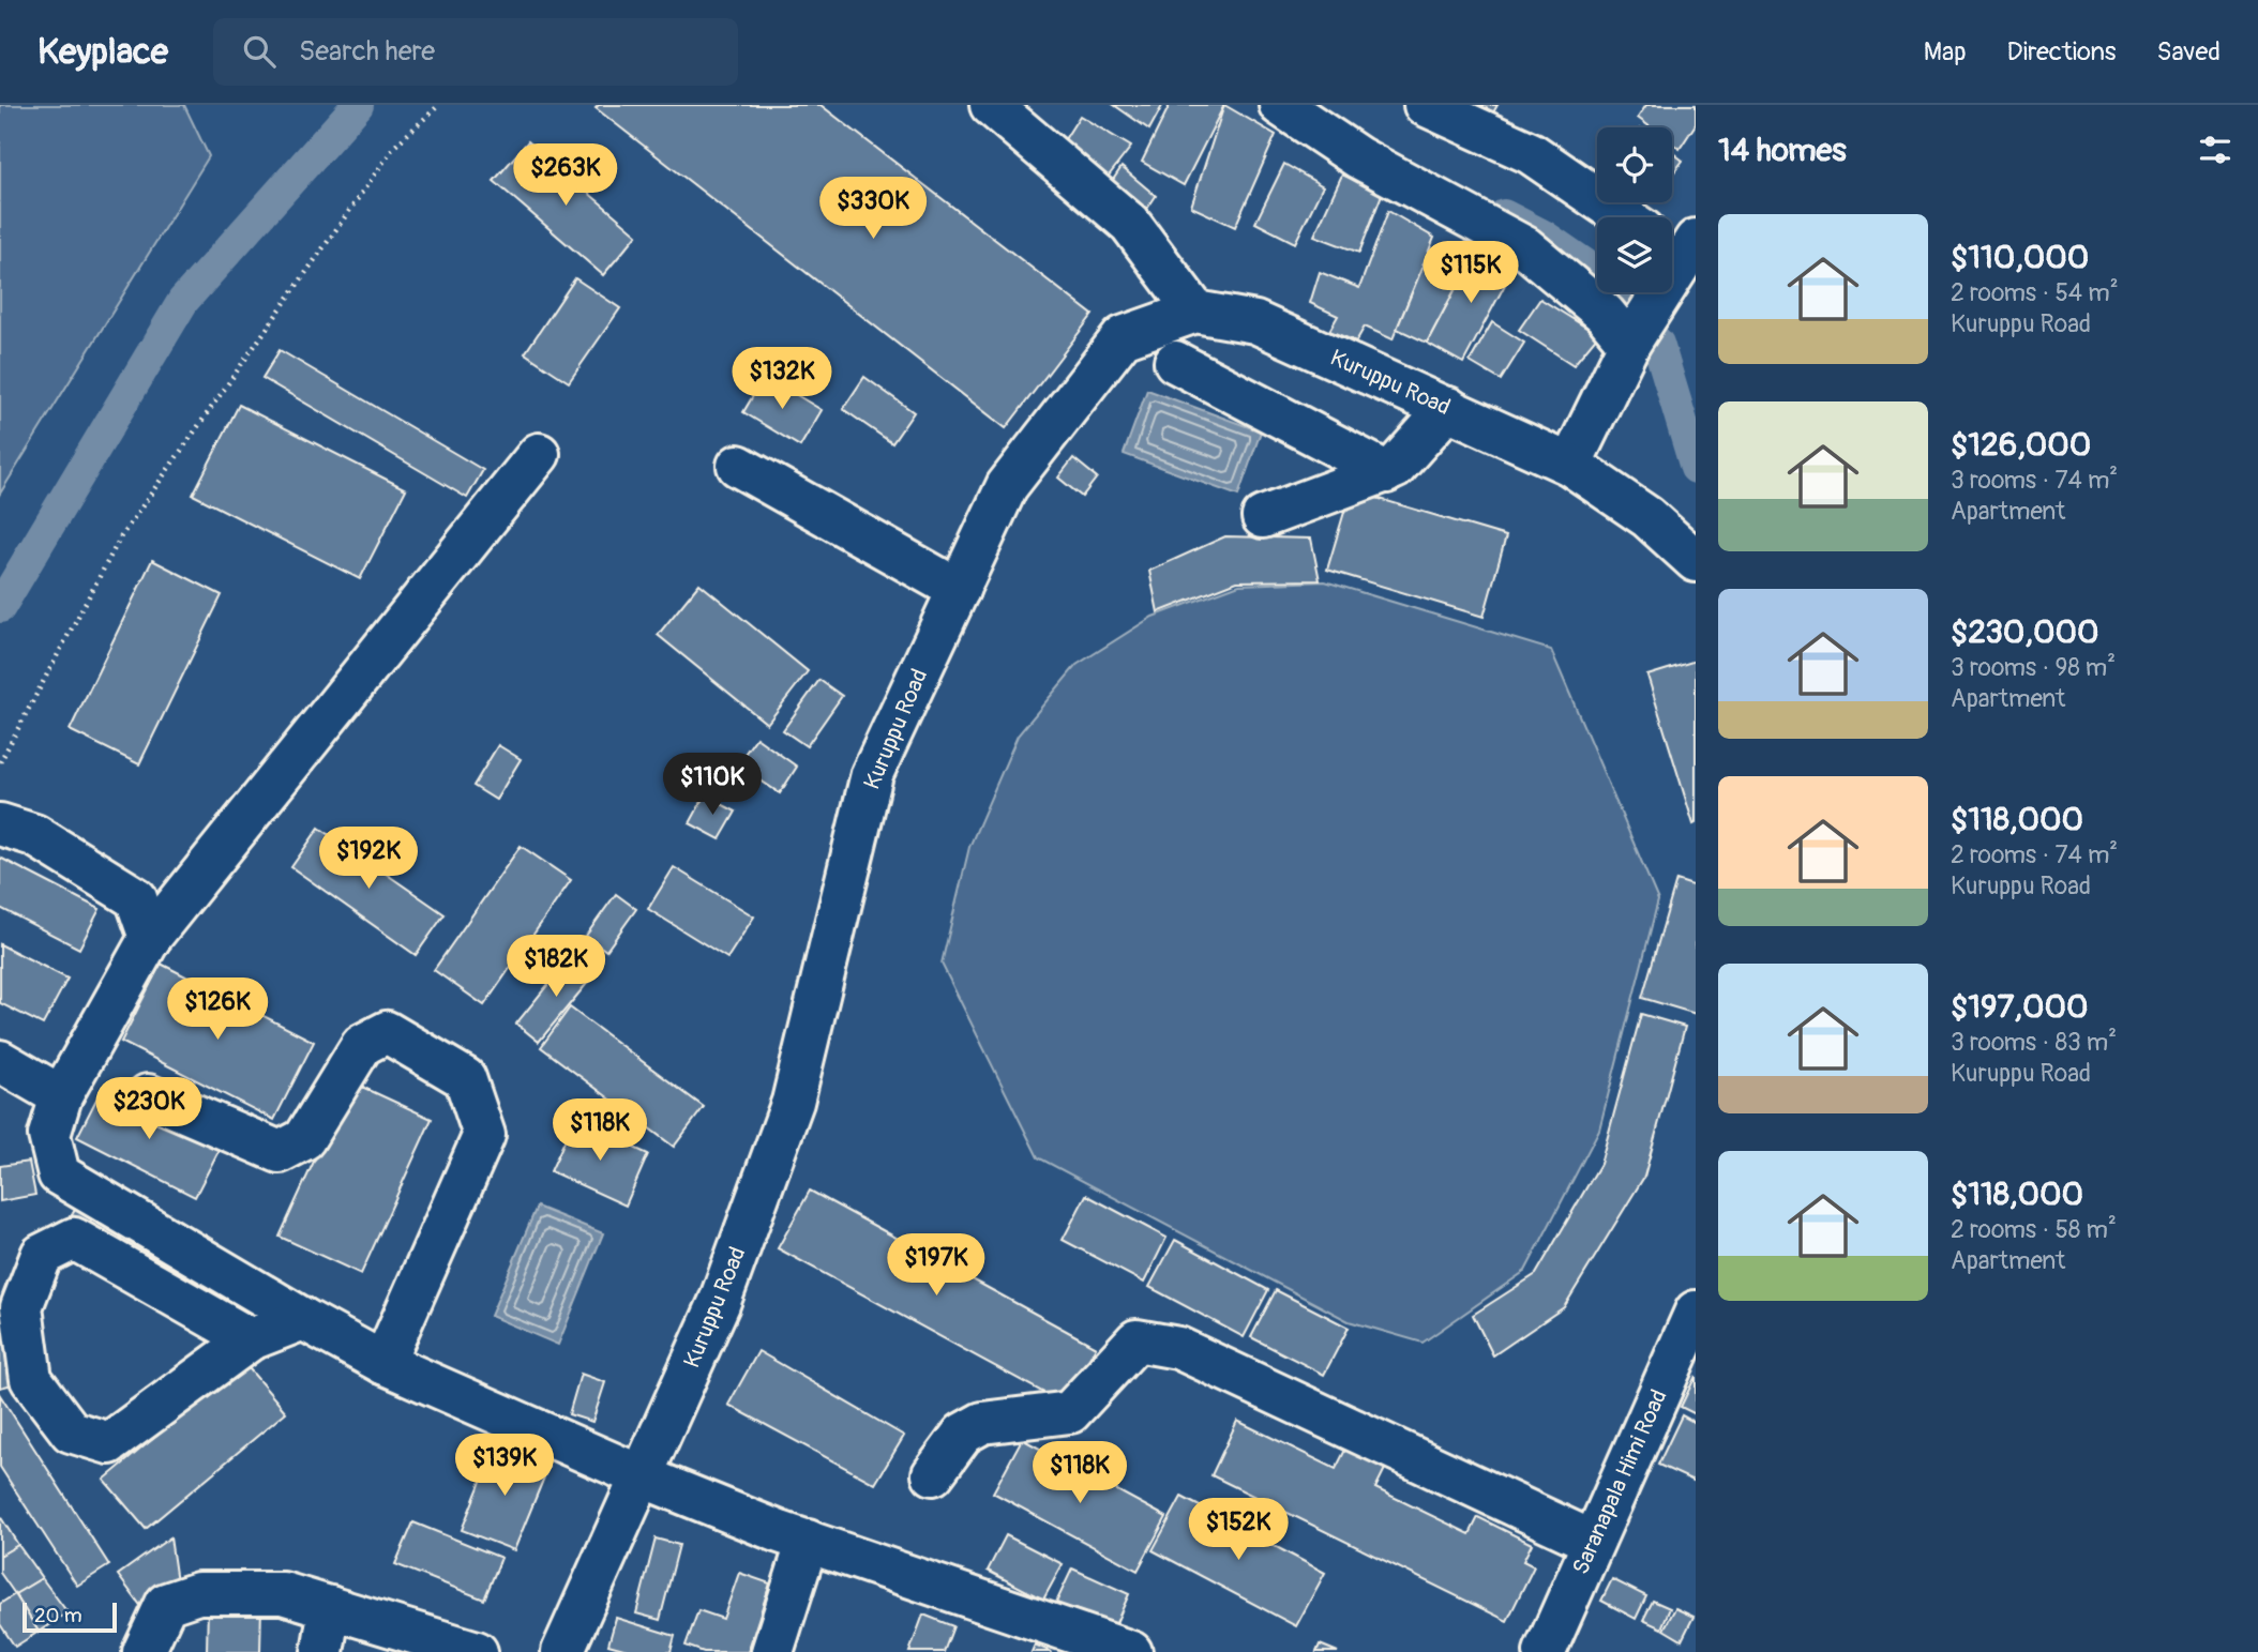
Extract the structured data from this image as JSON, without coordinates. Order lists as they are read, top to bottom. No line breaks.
{"streets":{"street":["Kuruppu Road","Saranapala Himi Road"]},"scale_bar":"20 m","page":{"header":"Keyplace","search":"Search here","nav":["Map","Directions","Saved"],"heading":"14 homes","price":["$263K","$330K","$115K","$132K","$110K","$192K","$182K","$126K","$230K","$118K","$197K","$139K","$118K","$152K"],"list":[{"name":"$110,000","note":"2 rooms · 54 m² · Kuruppu Road"},{"name":"$126,000","note":"3 rooms · 74 m² · Apartment"},{"name":"$230,000","note":"3 rooms · 98 m² · Apartment"},{"name":"$118,000","note":"2 rooms · 74 m² · Kuruppu Road"},{"name":"$197,000","note":"3 rooms · 83 m² · Kuruppu Road"},{"name":"$118,000","note":"2 rooms · 58 m² · Apartment"}],"scale":"20 m"}}
